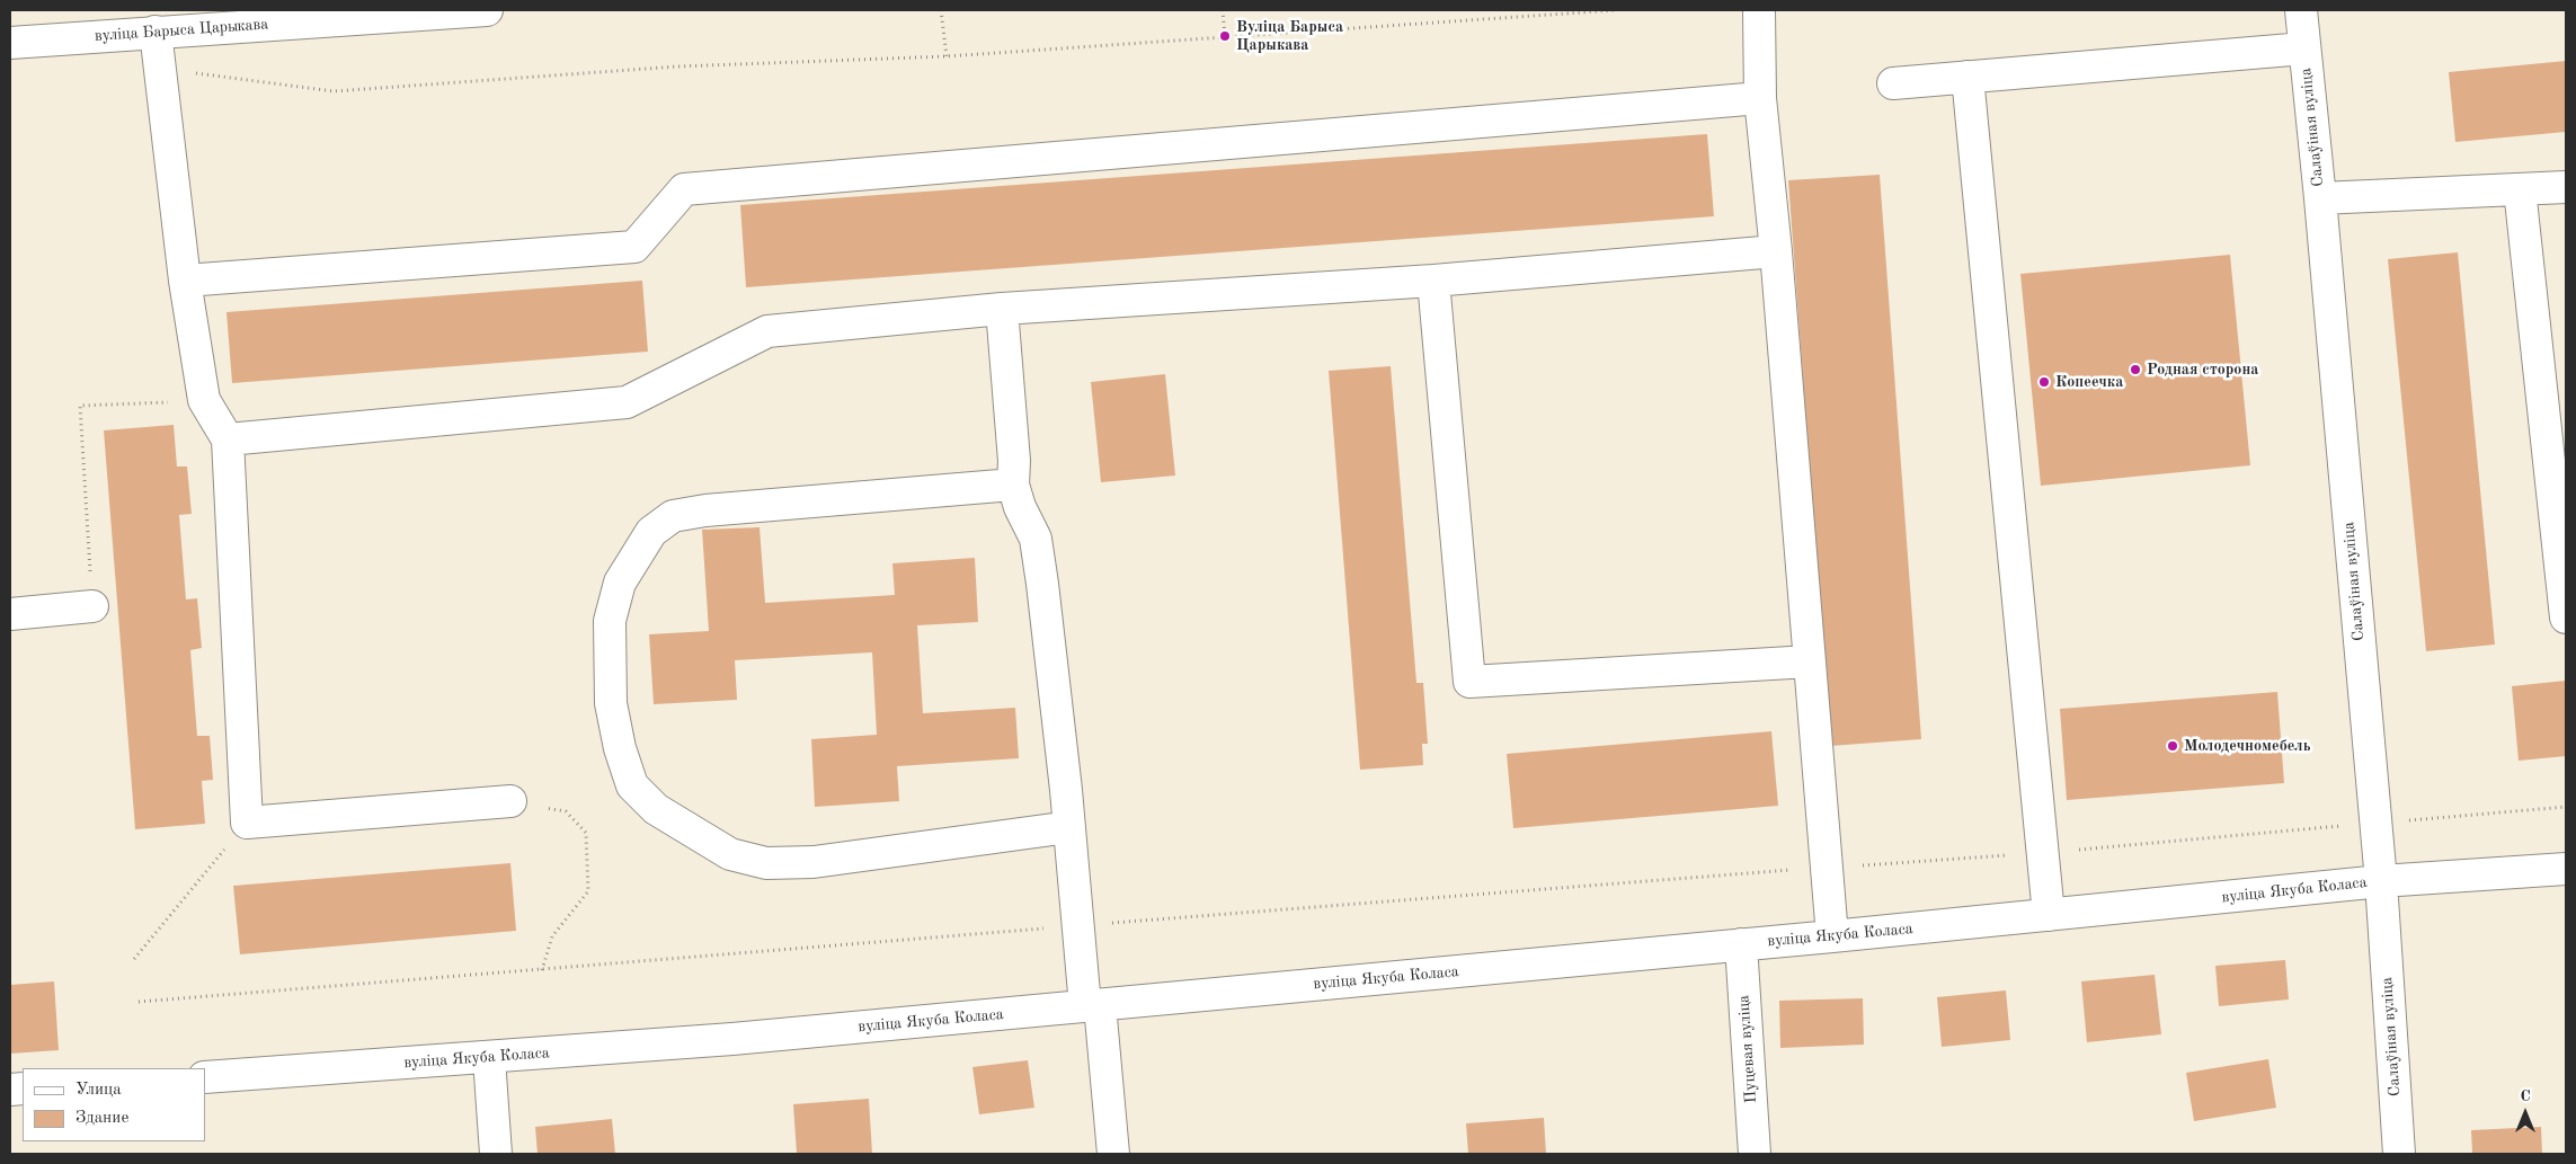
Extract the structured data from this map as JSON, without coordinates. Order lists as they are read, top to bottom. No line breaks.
{"streets":{"street":["вуліца Барыса Царыкава","Салаўіная вуліца","вуліца Якуба Коласа","Пуцевая вуліца"]},"crossings":[["Салаўіная вуліца","вуліца Якуба Коласа"],["вуліца Якуба Коласа","Пуцевая вуліца"]],"places":["Вуліца Барыса Царыкава","Родная сторона","Копеечка","Молодечномебель"],"legend":["Улица","Здание"],"north":"top"}
